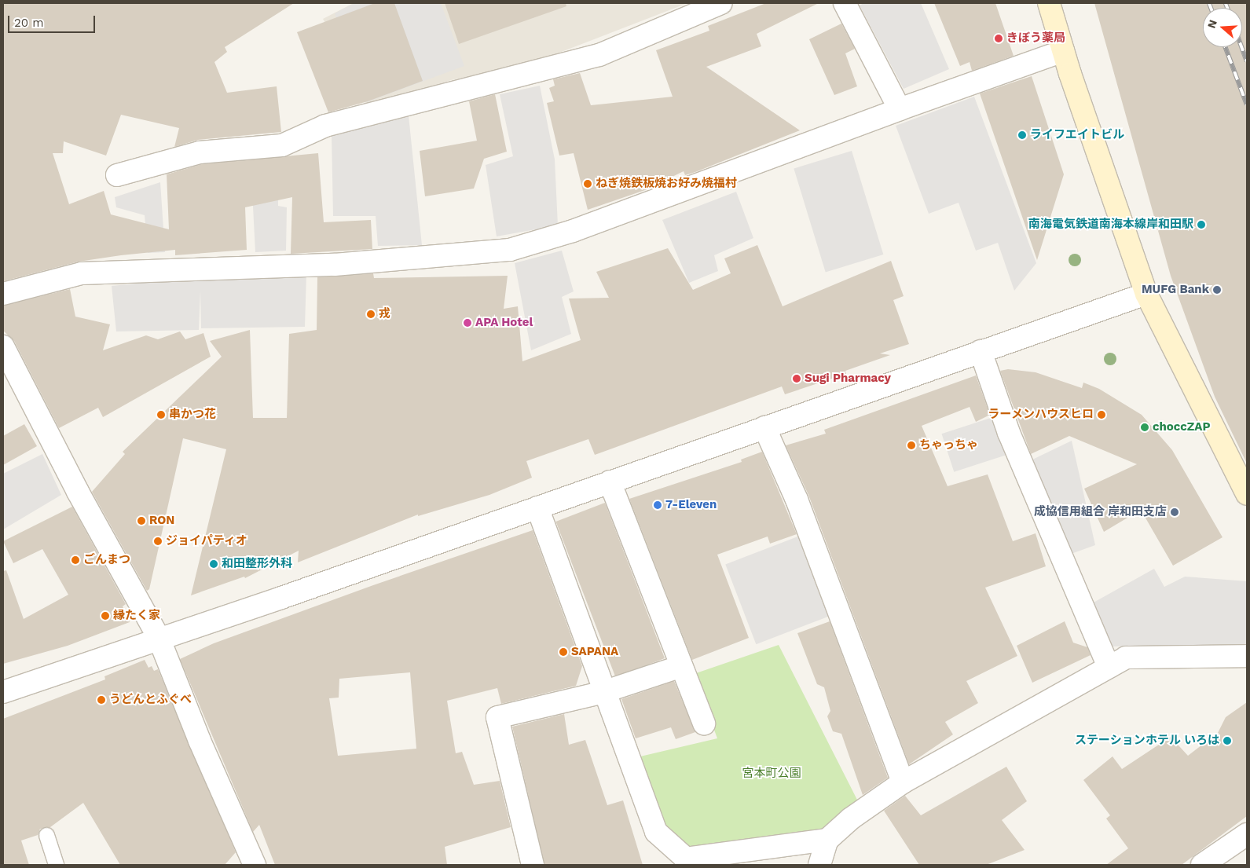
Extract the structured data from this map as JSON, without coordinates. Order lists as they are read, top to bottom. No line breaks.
{"parks":["宮本町公園"],"places":["きぼう薬局","ライフエイトビル","ねぎ焼鉄板焼お好み焼福村","南海電気鉄道南海本線岸和田駅","MUFG Bank","戎","APA Hotel","Sugi Pharmacy","串かつ花","ラーメンハウスヒロ","choccZAP","ちゃっちゃ","7-Eleven","成協信用組合 岸和田支店","RON","ジョイパティオ","ごんまつ","和田整形外科","縁たく家","SAPANA","うどんとふぐべ","ステーションホテル いろは"],"scale_bar":"20 m","north":"left"}
